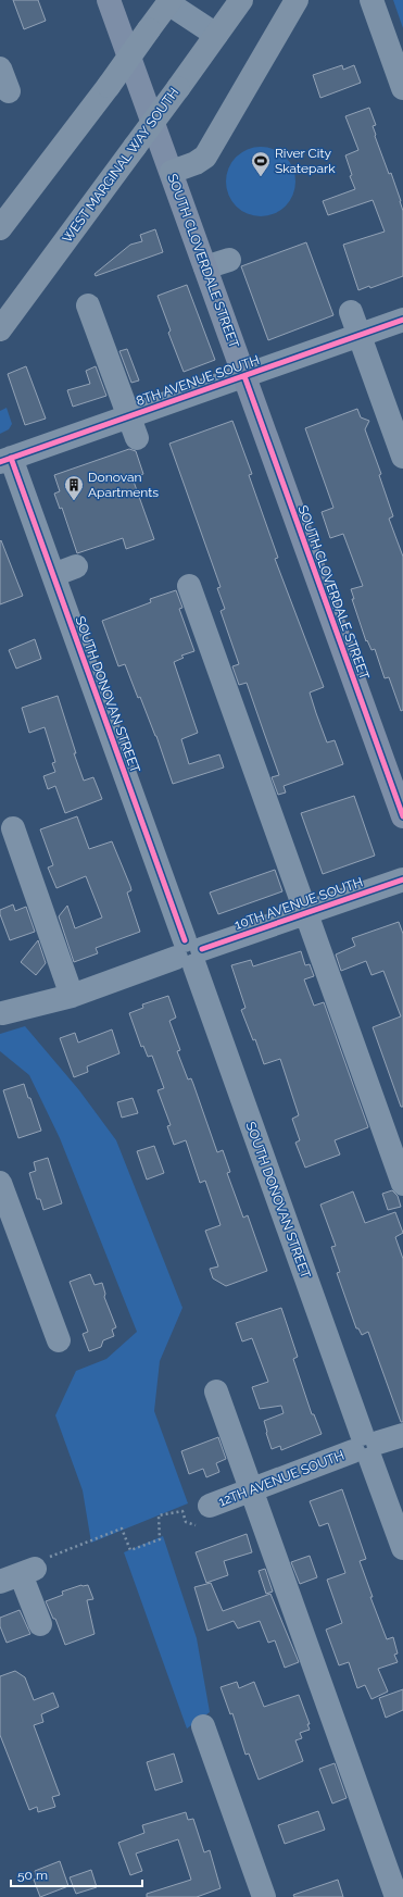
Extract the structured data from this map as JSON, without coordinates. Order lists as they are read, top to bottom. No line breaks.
{"streets":{"highway":["WEST MARGINAL WAY SOUTH"],"main road":["SOUTH CLOVERDALE STREET"],"street":["8TH AVENUE SOUTH","SOUTH DONOVAN STREET","10TH AVENUE SOUTH","12TH AVENUE SOUTH"]},"crossings":[["SOUTH CLOVERDALE STREET","8TH AVENUE SOUTH"],["8TH AVENUE SOUTH","SOUTH DONOVAN STREET"],["SOUTH DONOVAN STREET","10TH AVENUE SOUTH"],["SOUTH DONOVAN STREET","12TH AVENUE SOUTH"]],"places":{"sports":["River City Skatepark"],"building":["Donovan Apartments"]},"scale_bar":"50 m"}
